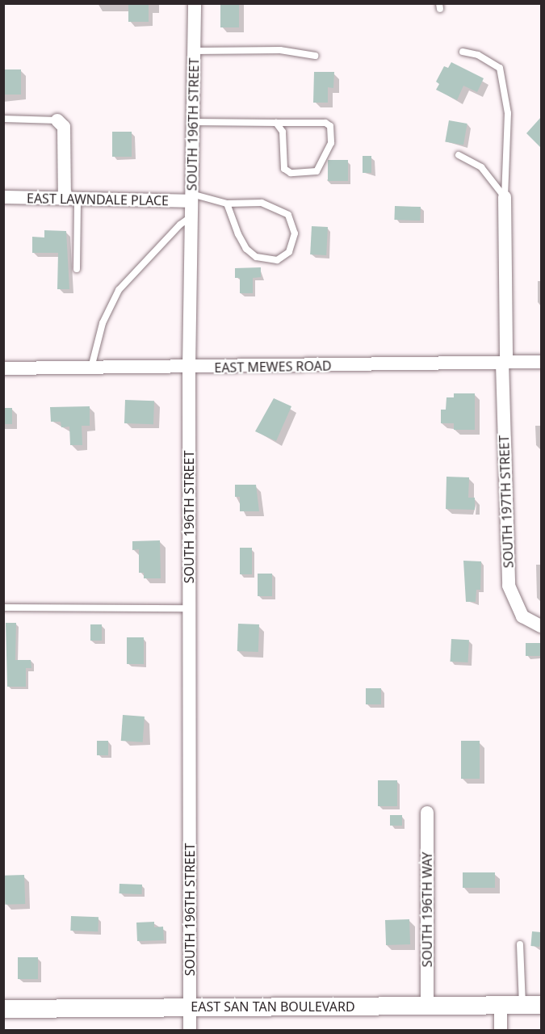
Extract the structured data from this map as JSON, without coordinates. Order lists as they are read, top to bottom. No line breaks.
{"streets":{"street":["SOUTH 196TH STREET","EAST LAWNDALE PLACE","EAST MEWES ROAD","SOUTH 197TH STREET","SOUTH 196TH WAY","EAST SAN TAN BOULEVARD"]},"crossings":[["SOUTH 196TH STREET","EAST LAWNDALE PLACE"],["SOUTH 196TH STREET","EAST MEWES ROAD"],["SOUTH 196TH STREET","EAST SAN TAN BOULEVARD"],["EAST MEWES ROAD","SOUTH 197TH STREET"],["SOUTH 196TH WAY","EAST SAN TAN BOULEVARD"]]}
